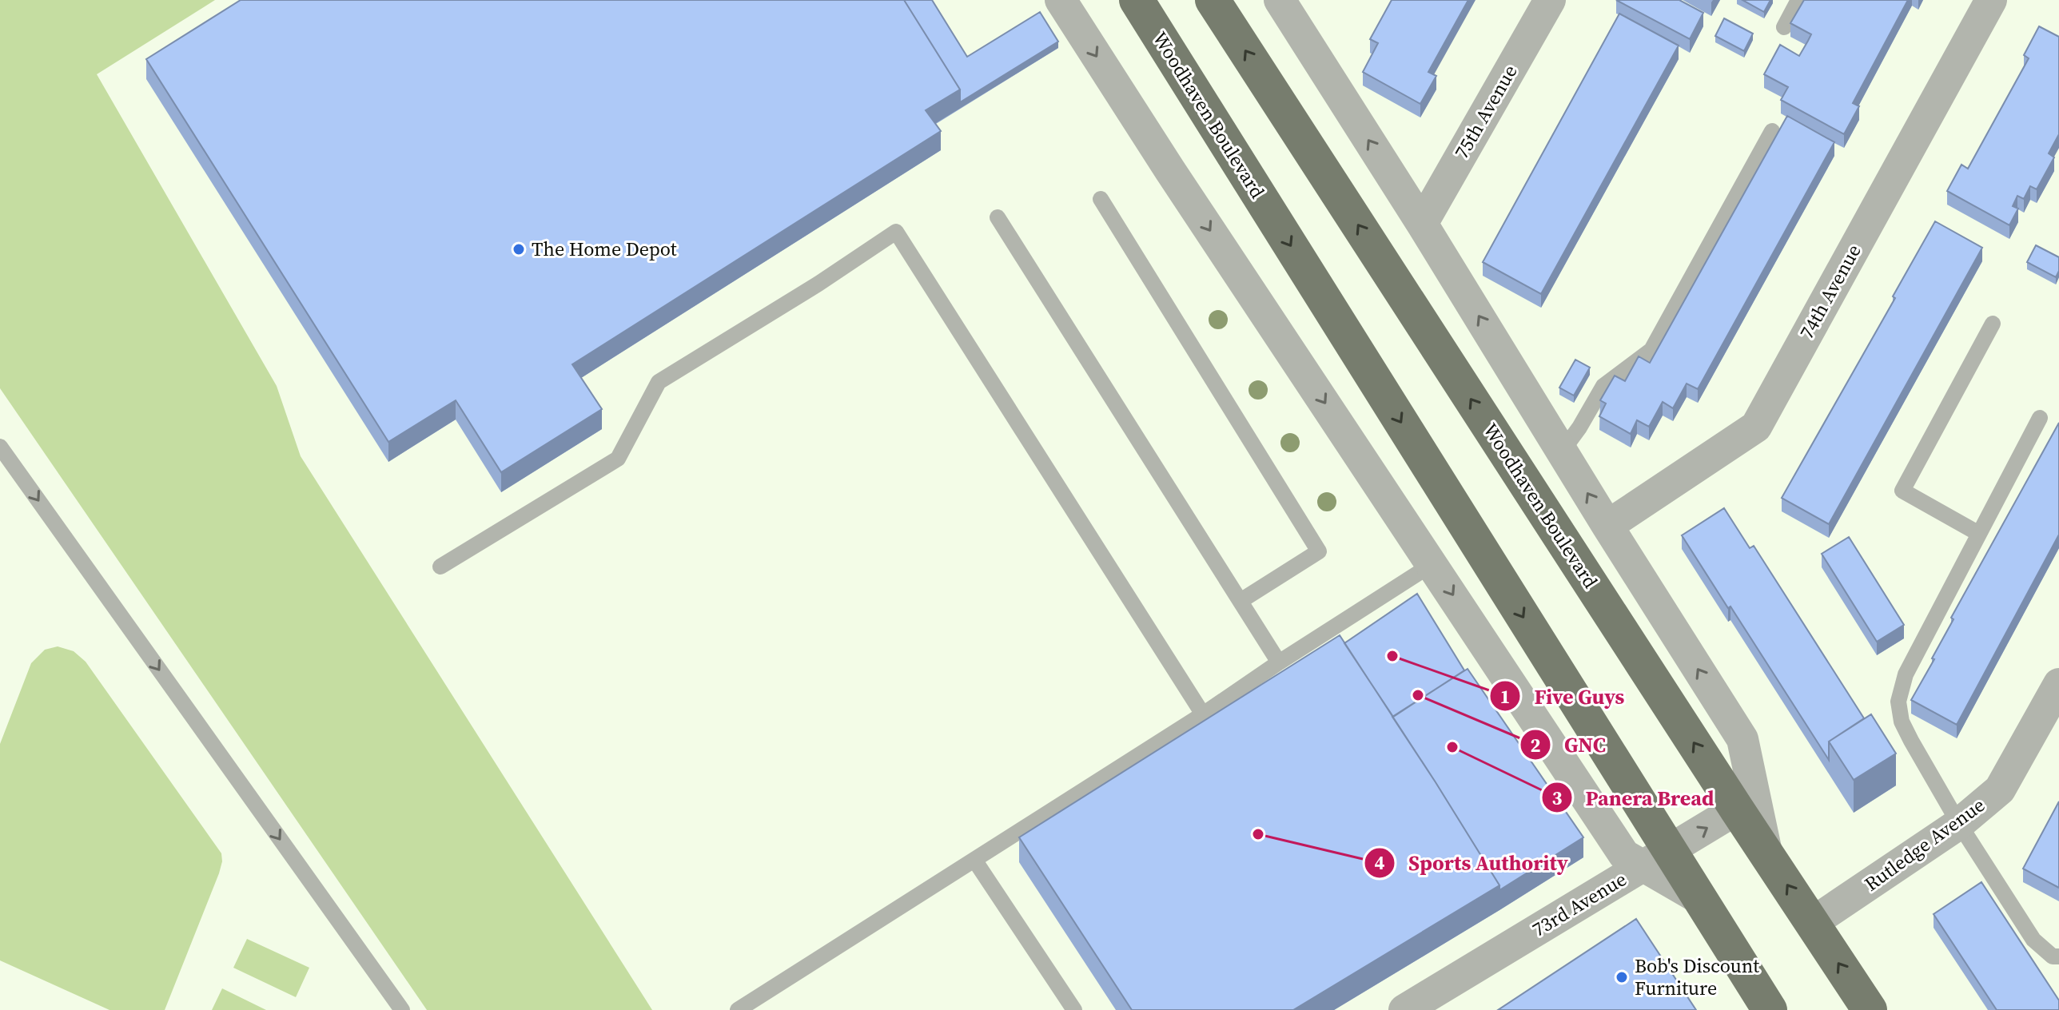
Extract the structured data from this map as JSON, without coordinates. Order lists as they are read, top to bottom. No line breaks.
{"streets":{"main road":["Woodhaven Boulevard"],"street":["75th Avenue","74th Avenue","Rutledge Avenue","73rd Avenue"]},"crossings":[["Woodhaven Boulevard","Rutledge Avenue"],["Woodhaven Boulevard","73rd Avenue"]],"places":["The Home Depot","Five Guys","GNC","Panera Bread","Sports Authority","Bob's Discount Furniture"]}
